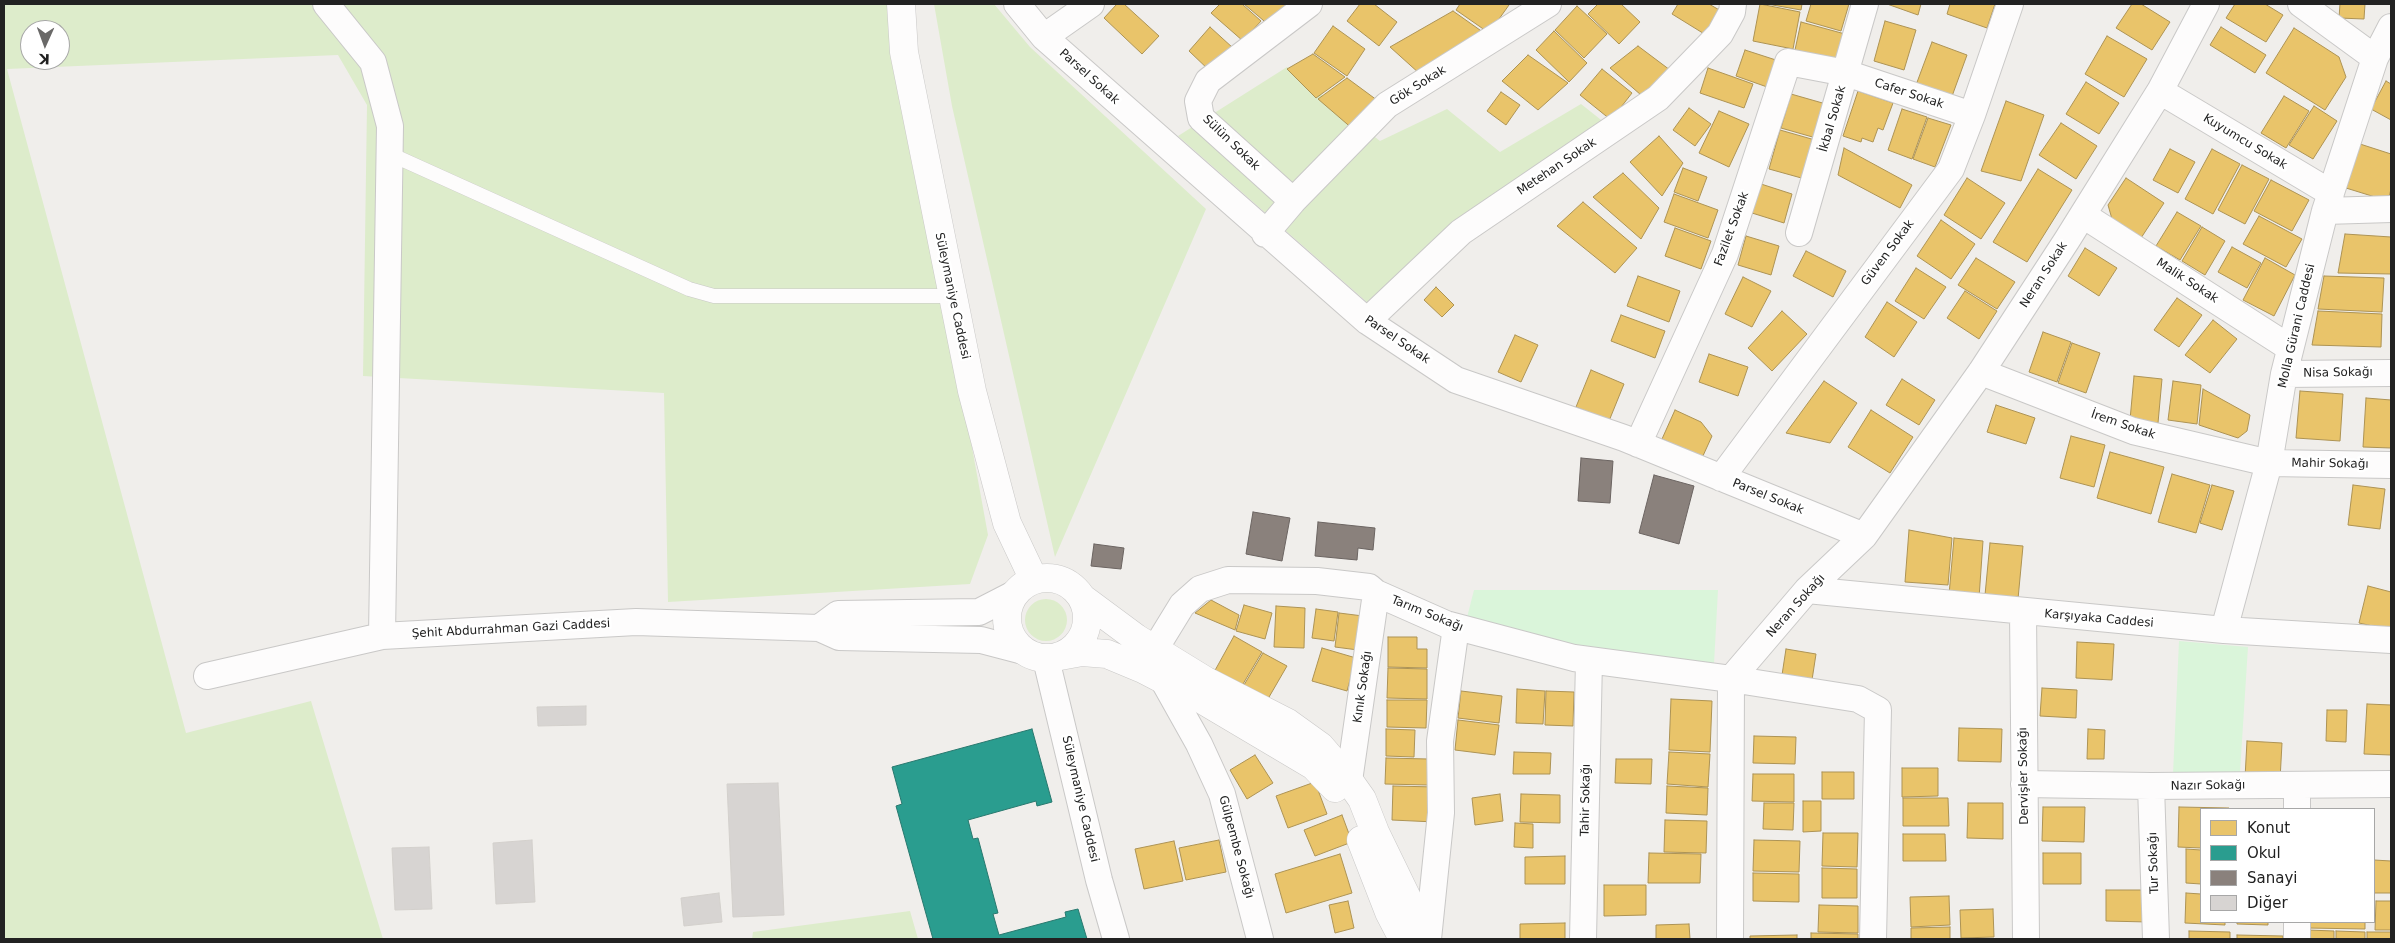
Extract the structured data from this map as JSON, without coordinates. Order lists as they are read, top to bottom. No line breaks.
{"streets":{"street":["Parsel Sokak","Gök Sokak","Cafer Sokak","İkbal Sokak","Kuyumcu Sokak","Sülün Sokak","Metehan Sokak","Fazilet Sokak","Güven Sokak","Neran Sokak","Malik Sokak","Süleymaniye Caddesi","Molla Gürani Caddesi","Nisa Sokağı","İrem Sokak","Mahir Sokağı","Neran Sokağı","Tarım Sokağı","Karşıyaka Caddesi","Şehit Abdurrahman Gazi Caddesi","Kınık Sokağı","Dervişler Sokağı","Nazır Sokağı","Tahir Sokağı","Gülpembe Sokağı","Tur Sokağı"]},"crossings":[["Parsel Sokak","Gök Sokak"],["Parsel Sokak","Metehan Sokak"],["Parsel Sokak","Fazilet Sokak"],["Parsel Sokak","Güven Sokak"],["Parsel Sokak","Neran Sokak"],["Parsel Sokak","Neran Sokağı"],["Gök Sokak","Sülün Sokak"],["Cafer Sokak","İkbal Sokak"],["Cafer Sokak","Fazilet Sokak"],["Cafer Sokak","Güven Sokak"],["İkbal Sokak","Fazilet Sokak"],["Kuyumcu Sokak","Neran Sokak"],["Kuyumcu Sokak","Molla Gürani Caddesi"],["Neran Sokak","Malik Sokak"],["Neran Sokak","İrem Sokak"],["Neran Sokak","Neran Sokağı"],["Malik Sokak","Molla Gürani Caddesi"],["Molla Gürani Caddesi","Nisa Sokağı"],["Molla Gürani Caddesi","İrem Sokak"],["Molla Gürani Caddesi","Mahir Sokağı"],["Molla Gürani Caddesi","Karşıyaka Caddesi"],["İrem Sokak","Mahir Sokağı"],["Neran Sokağı","Tarım Sokağı"],["Neran Sokağı","Karşıyaka Caddesi"],["Tarım Sokağı","Kınık Sokağı"],["Tarım Sokağı","Tahir Sokağı"],["Karşıyaka Caddesi","Dervişler Sokağı"],["Dervişler Sokağı","Nazır Sokağı"],["Nazır Sokağı","Tur Sokağı"]],"legend":["Konut","Okul","Sanayi","Diğer"],"north":"bottom"}
